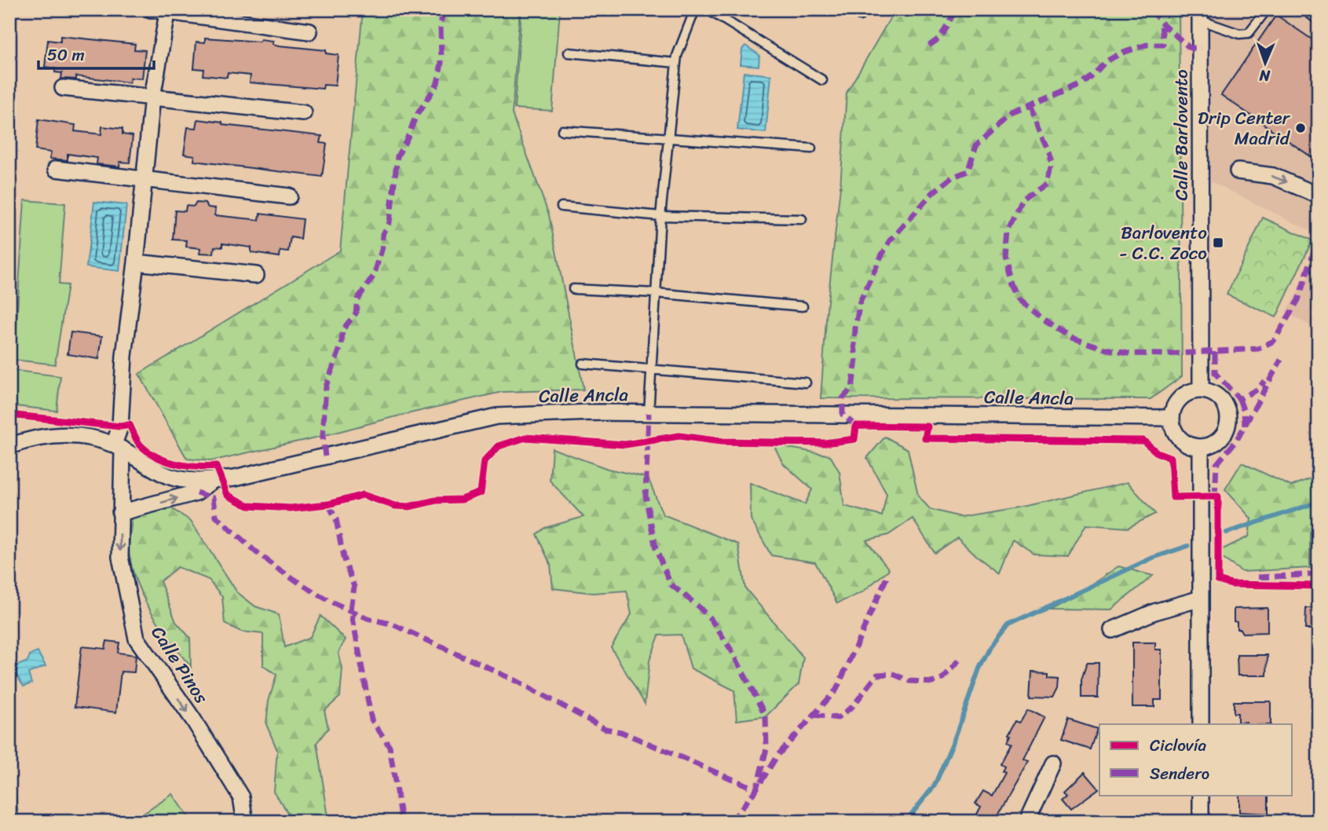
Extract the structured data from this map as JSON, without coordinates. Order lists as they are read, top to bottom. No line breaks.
{"streets":{"street":["Calle Barlovento","Calle Ancla","Calle Pinos"]},"crossings":[["Calle Barlovento","Calle Ancla"],["Calle Ancla","Calle Pinos"]],"one_way":["Calle Pinos"],"places":{"other":["Drip Center Madrid"],"transit":["Barlovento - C.C. Zoco"]},"legend":["Ciclovía","Sendero"],"scale_bar":"50 m","north":"bottom"}
